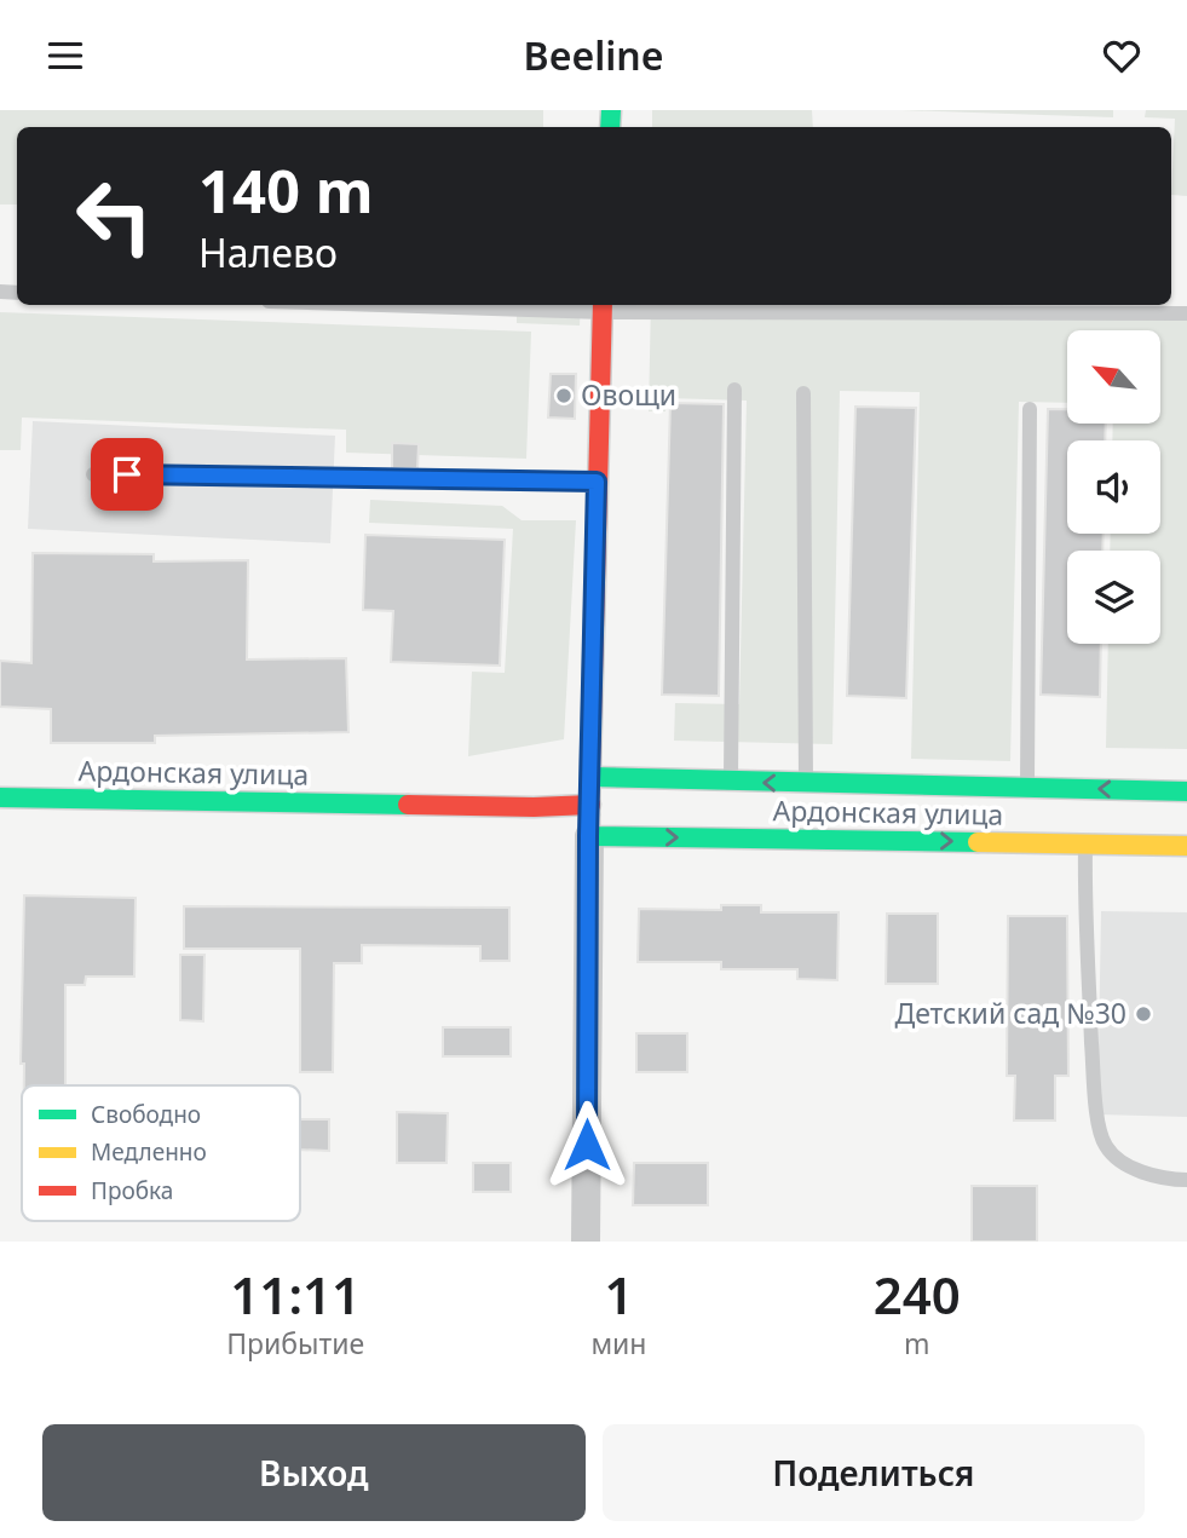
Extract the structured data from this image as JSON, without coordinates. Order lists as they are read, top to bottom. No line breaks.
{"streets":{"street":["Ардонская улица"]},"places":["Овощи","Детский сад №30"],"legend":["Свободно","Медленно","Пробка"],"north":"top left","page":{"header":"Beeline","turn":["140 m","Налево"],"eta":["11:11","Прибытие","1","мин","240","m"],"buttons":["Выход","Поделиться"]}}
